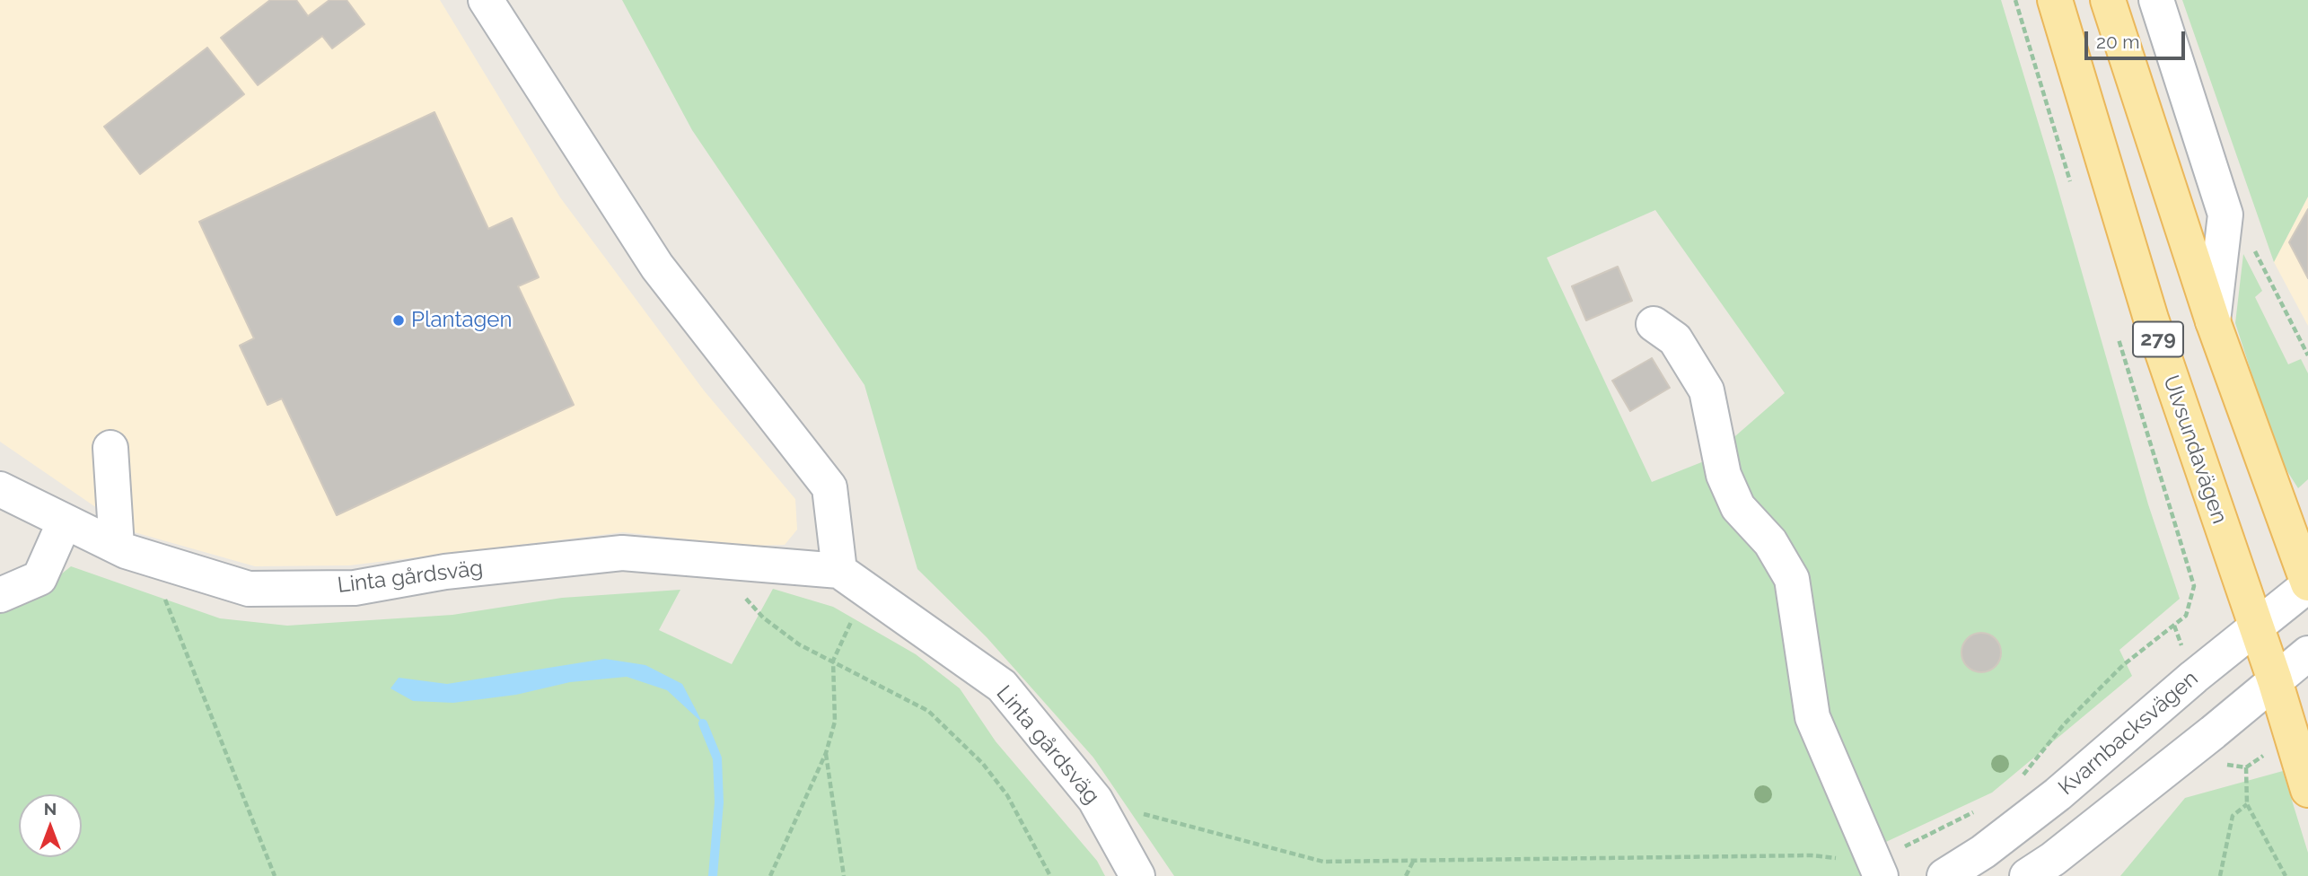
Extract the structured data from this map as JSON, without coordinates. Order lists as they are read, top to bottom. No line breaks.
{"streets":{"main road":["279","Ulvsundavägen"],"street":["Linta gårdsväg","Kvarnbacksvägen"]},"crossings":[["279","Kvarnbacksvägen"],["Ulvsundavägen","Kvarnbacksvägen"]],"places":["Plantagen"],"scale_bar":"20 m","north":"top"}
